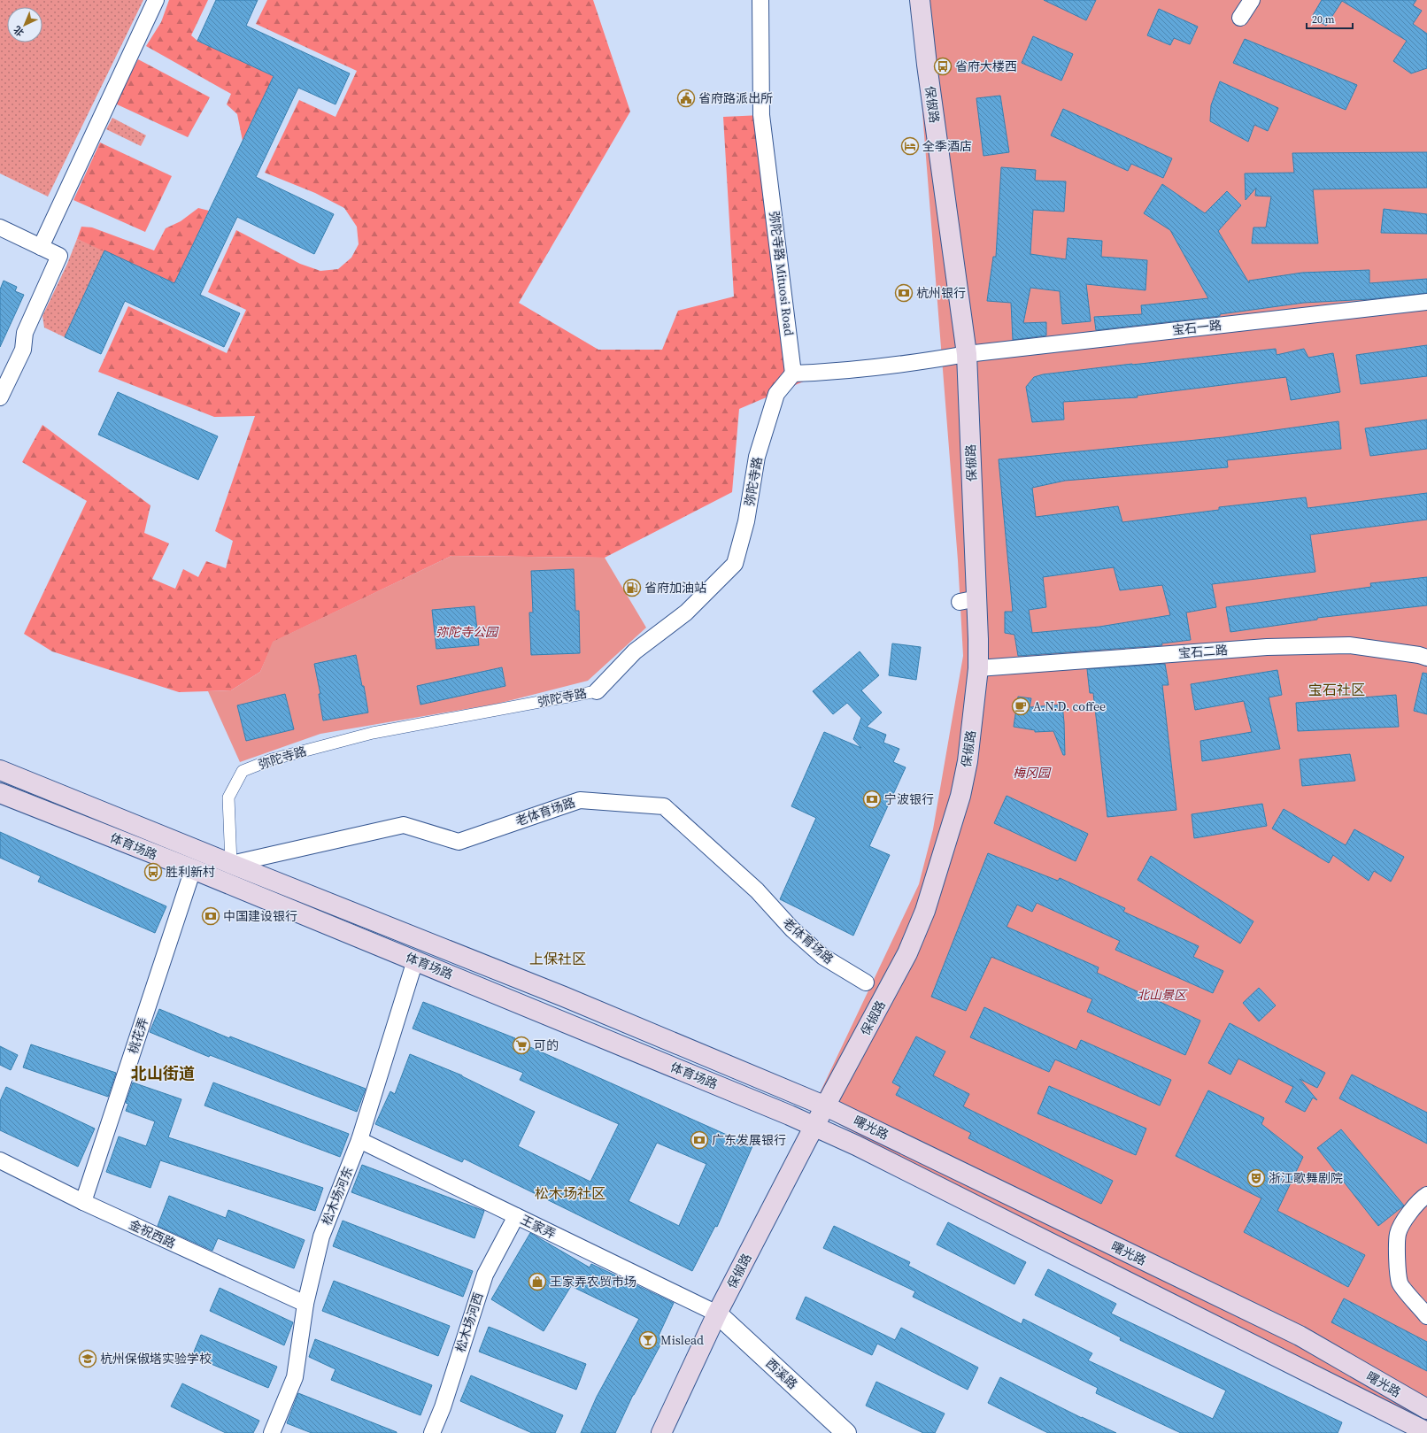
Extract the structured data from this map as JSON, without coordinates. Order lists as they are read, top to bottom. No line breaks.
{"streets":{"main road":["保俶路","体育场路","曙光路"],"street":["弥陀寺路 Mituosi Road","宝石一路","弥陀寺路","宝石二路","老体育场路","桃花弄","松木场河东","王家弄","金祝西路","松木场河西","西溪路"]},"crossings":[["保俶路","宝石一路"],["保俶路","宝石二路"],["保俶路","体育场路"],["保俶路","曙光路"],["保俶路","王家弄"],["保俶路","西溪路"],["弥陀寺路 Mituosi Road","弥陀寺路"],["弥陀寺路","老体育场路"],["弥陀寺路","体育场路"],["老体育场路","体育场路"],["体育场路","桃花弄"],["体育场路","曙光路"],["体育场路","松木场河东"],["桃花弄","金祝西路"],["松木场河东","王家弄"],["松木场河东","金祝西路"],["王家弄","松木场河西"],["王家弄","西溪路"]],"districts":["宝石社区","上保社区","北山街道","松木场社区"],"parks":["弥陀寺公园","梅冈园","北山景区"],"places":{"bus stop":["省府大楼西","胜利新村"],"public building":["省府路派出所"],"hotel":["全季酒店"],"bank":["杭州银行","宁波银行","中国建设银行","广东发展银行"],"fuel station":["省府加油站"],"cafe":["A.N.D. coffee"],"supermarket":["可的"],"theatre":["浙江歌舞剧院"],"shop":["王家弄农贸市场"],"bar":["Mislead"],"school or university":["杭州保俶塔实验学校"]},"scale_bar":"20 m","north":"bottom left"}
